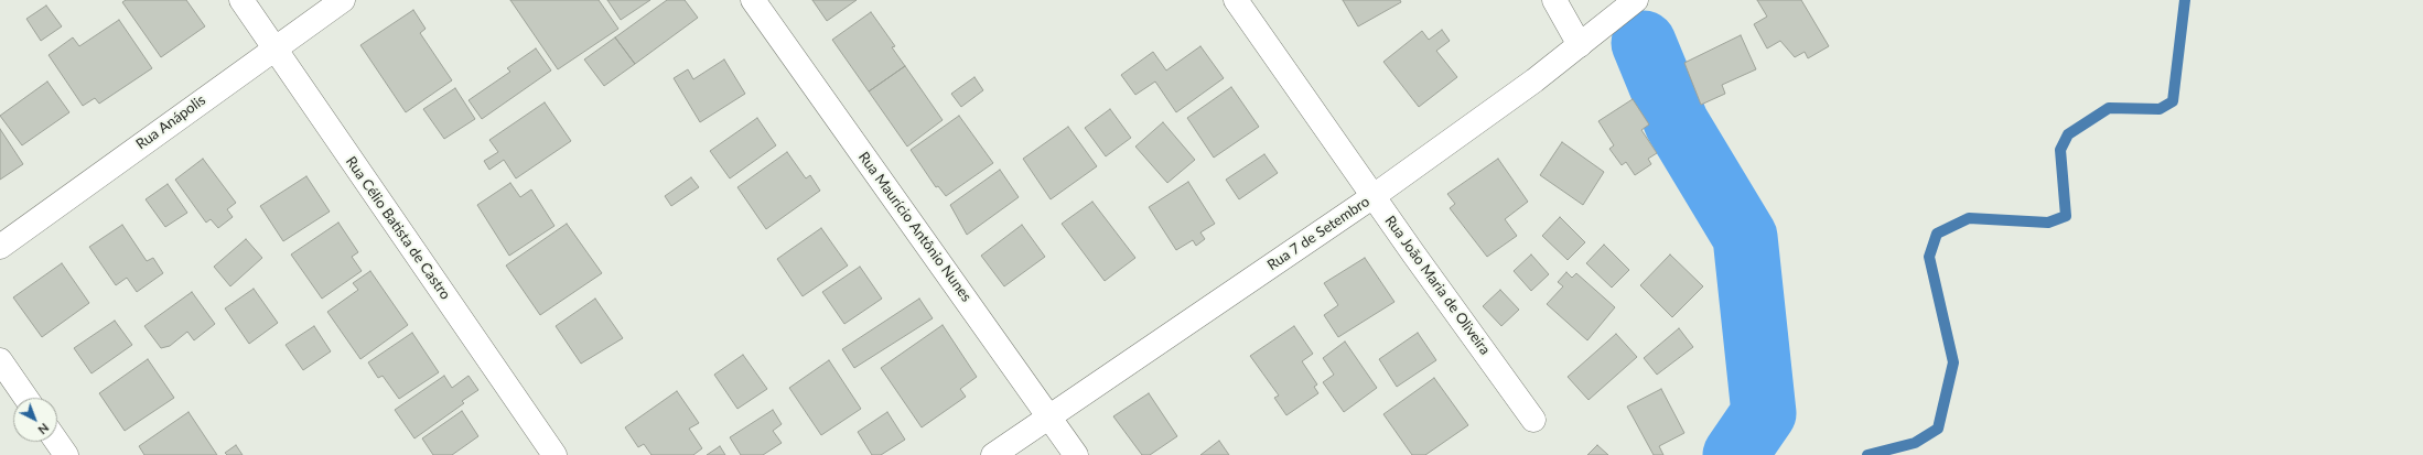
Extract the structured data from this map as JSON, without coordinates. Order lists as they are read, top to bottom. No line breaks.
{"streets":{"street":["Rua Anápolis","Rua Maurício Antônio Nunes","Rua Célio Batista de Castro","Rua 7 de Setembro","Rua João Maria de Oliveira"]},"crossings":[["Rua Anápolis","Rua Célio Batista de Castro"],["Rua Maurício Antônio Nunes","Rua 7 de Setembro"],["Rua 7 de Setembro","Rua João Maria de Oliveira"]],"north":"bottom right"}
